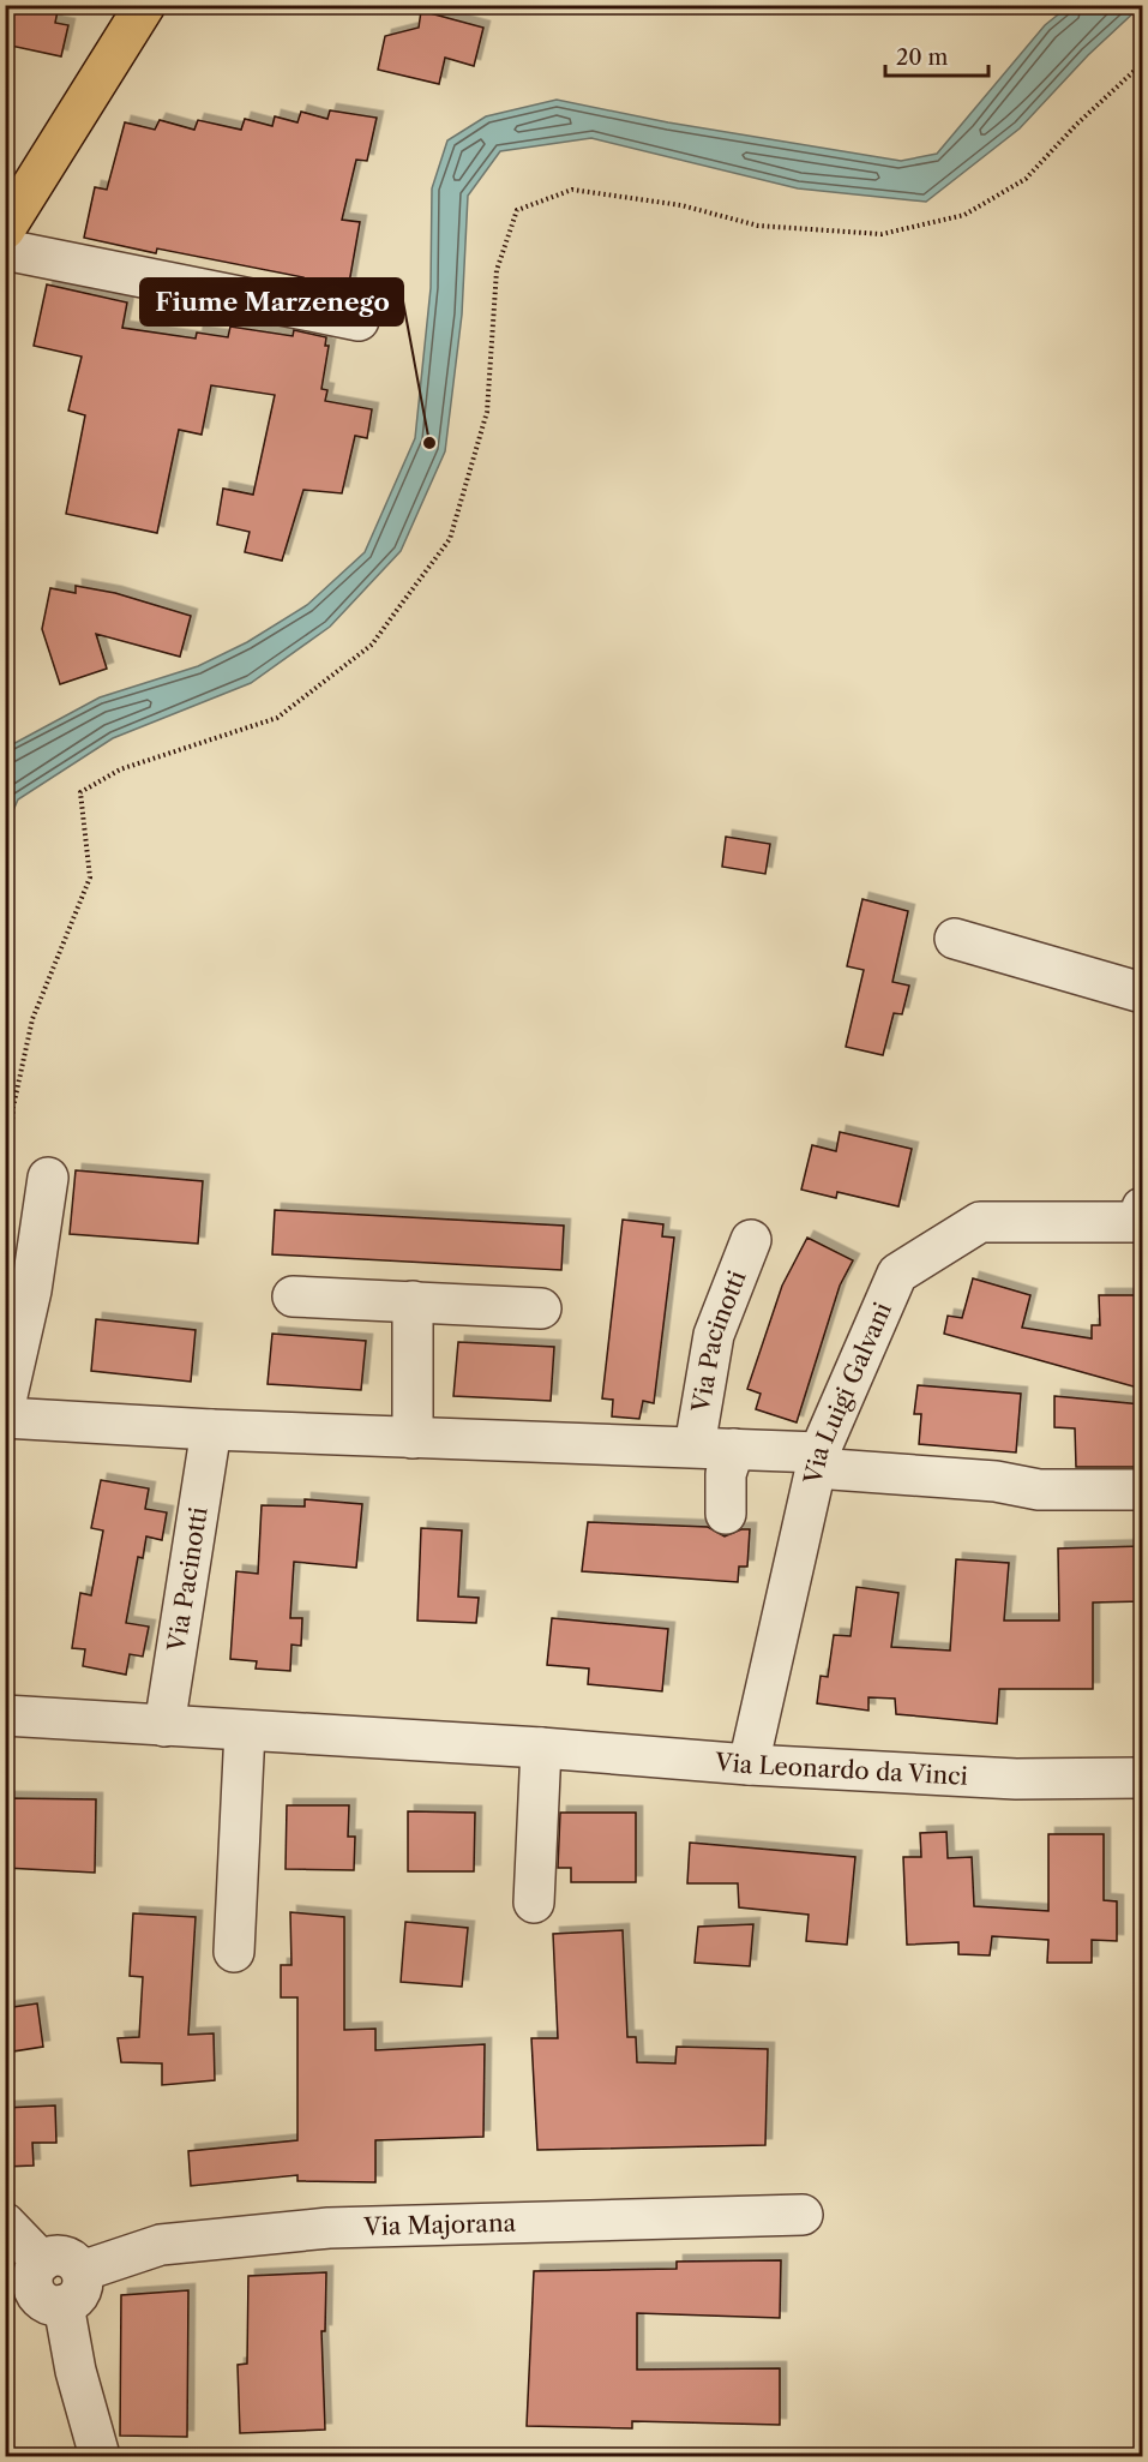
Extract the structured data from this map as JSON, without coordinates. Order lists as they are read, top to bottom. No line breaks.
{"streets":{"street":["Via Pacinotti","Via Luigi Galvani","Via Leonardo da Vinci","Via Majorana"]},"crossings":[["Via Pacinotti","Via Luigi Galvani"],["Via Pacinotti","Via Leonardo da Vinci"],["Via Luigi Galvani","Via Leonardo da Vinci"]],"places":["Fiume Marzenego"],"scale_bar":"20 m"}
